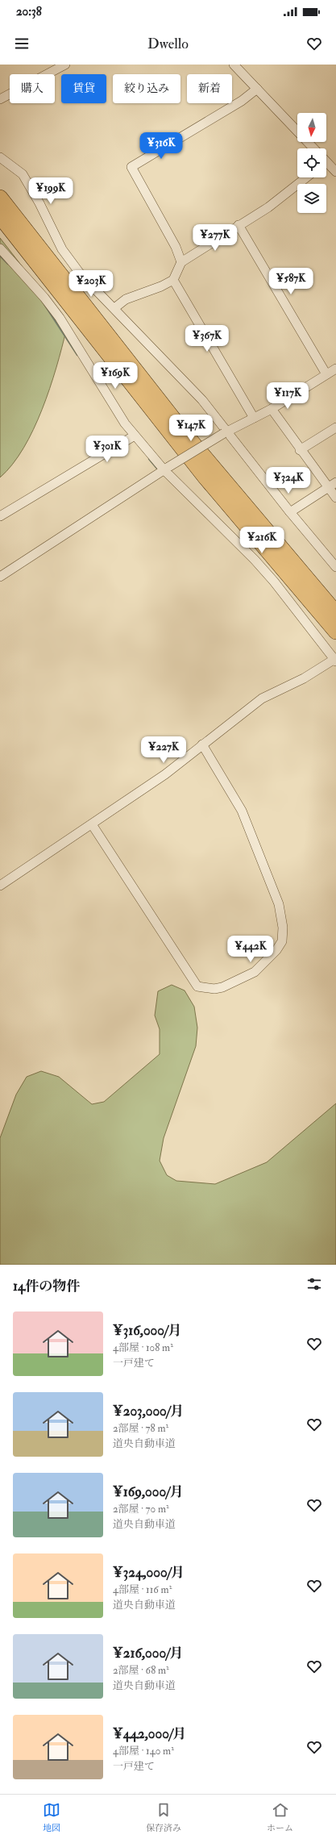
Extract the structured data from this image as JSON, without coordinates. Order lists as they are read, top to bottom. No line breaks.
{"north":"bottom","page":{"status":"20:38","header":"Dwello","chip":["購入","賃貸","絞り込み","新着"],"price":["¥316K","¥199K","¥277K","¥587K","¥203K","¥367K","¥169K","¥117K","¥147K","¥301K","¥324K","¥216K","¥227K","¥442K"],"heading":"14件の物件","list":[{"name":"¥316,000/月","note":"4部屋 · 108 m² · 一戸建て"},{"name":"¥203,000/月","note":"2部屋 · 78 m² · 道央自動車道"},{"name":"¥169,000/月","note":"2部屋 · 70 m² · 道央自動車道"},{"name":"¥324,000/月","note":"4部屋 · 116 m² · 道央自動車道"},{"name":"¥216,000/月","note":"2部屋 · 68 m² · 道央自動車道"},{"name":"¥442,000/月","note":"4部屋 · 140 m² · 一戸建て"}],"tabs":["地図","保存済み","ホーム"]}}
